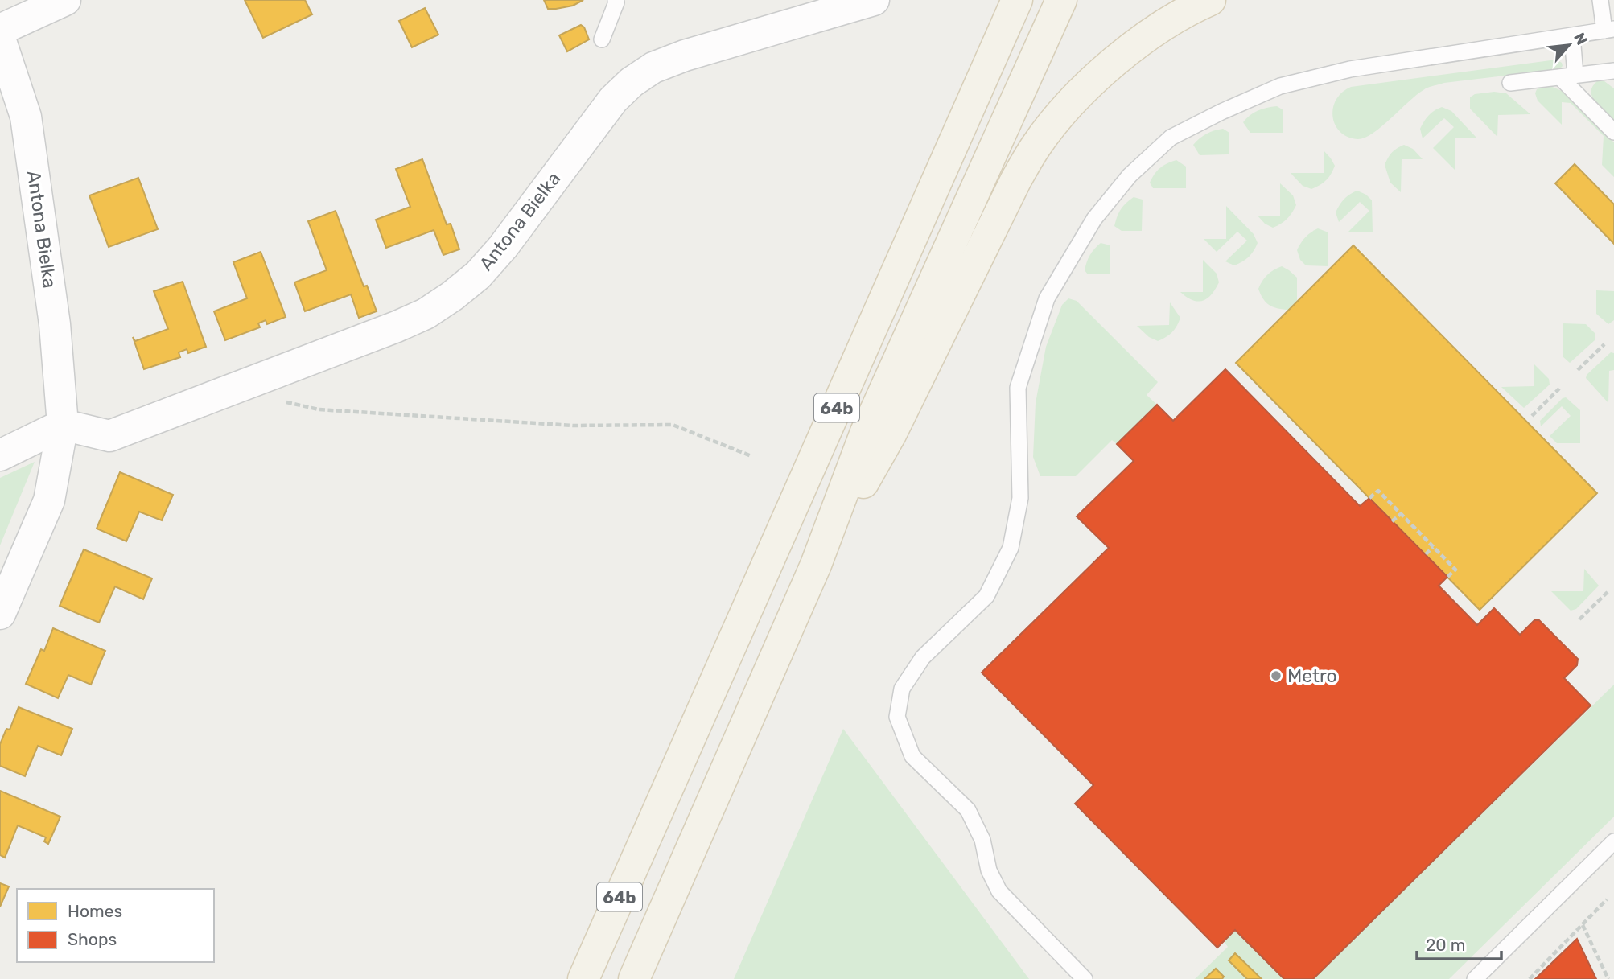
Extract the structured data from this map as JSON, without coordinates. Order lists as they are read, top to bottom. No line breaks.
{"streets":{"main road":["64b"],"street":["Antona Bielka"]},"places":["Metro"],"legend":["Homes","Shops"],"scale_bar":"20 m","north":"top right"}
